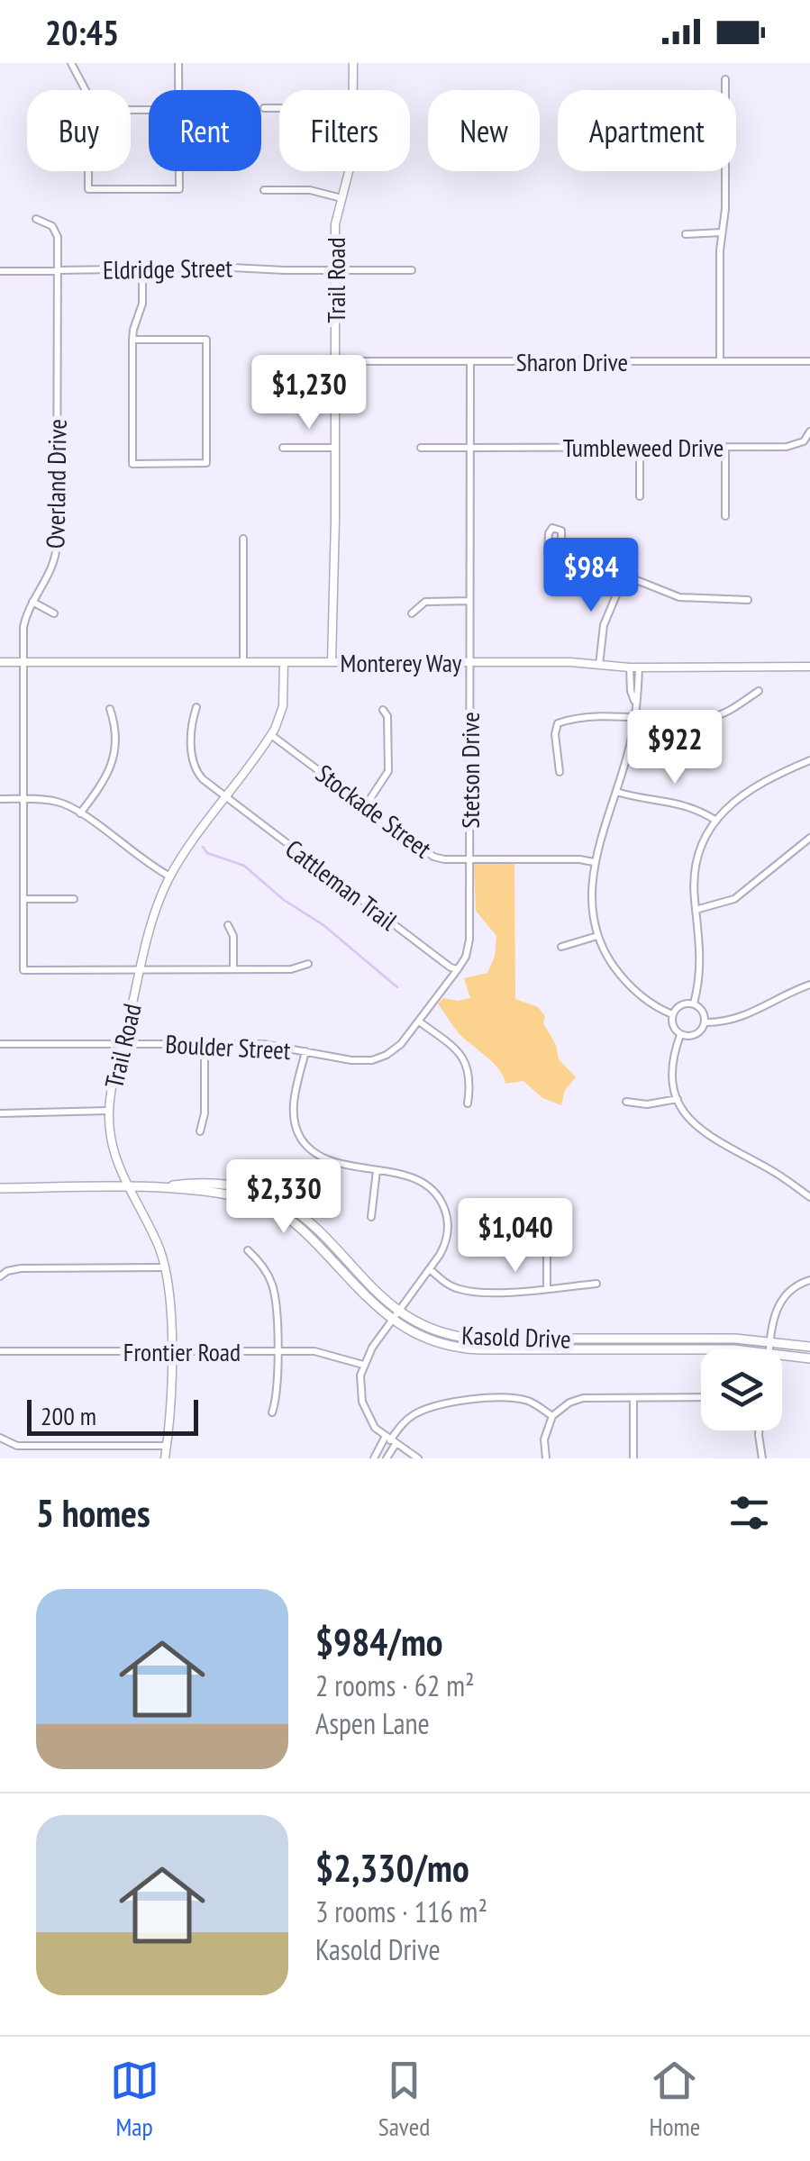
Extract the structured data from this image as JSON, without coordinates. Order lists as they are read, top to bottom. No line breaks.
{"streets":{"main road":["Kasold Drive"],"street":["Eldridge Street","Trail Road","Sharon Drive","Tumbleweed Drive","Overland Drive","Monterey Way","Stetson Drive","Stockade Street","Cattleman Trail","Boulder Street","Frontier Road"]},"crossings":[["Eldridge Street","Trail Road"],["Eldridge Street","Overland Drive"],["Trail Road","Sharon Drive"],["Trail Road","Overland Drive"],["Trail Road","Monterey Way"],["Trail Road","Stockade Street"],["Trail Road","Cattleman Trail"],["Trail Road","Boulder Street"],["Trail Road","Kasold Drive"],["Trail Road","Frontier Road"],["Sharon Drive","Stetson Drive"],["Tumbleweed Drive","Stetson Drive"],["Overland Drive","Monterey Way"],["Monterey Way","Stetson Drive"],["Stetson Drive","Stockade Street"],["Stetson Drive","Cattleman Trail"],["Stetson Drive","Boulder Street"]],"scale_bar":"200 m","page":{"status":"20:45","chip":["Buy","Rent","Filters","New","Apartment"],"price":["$1,230","$984","$922","$2,330","$1,040"],"scale":"200 m","heading":"5 homes","list":[{"name":"$984/mo","note":"2 rooms · 62 m² · Aspen Lane"},{"name":"$2,330/mo","note":"3 rooms · 116 m² · Kasold Drive"}],"tabs":["Map","Saved","Home"]}}
